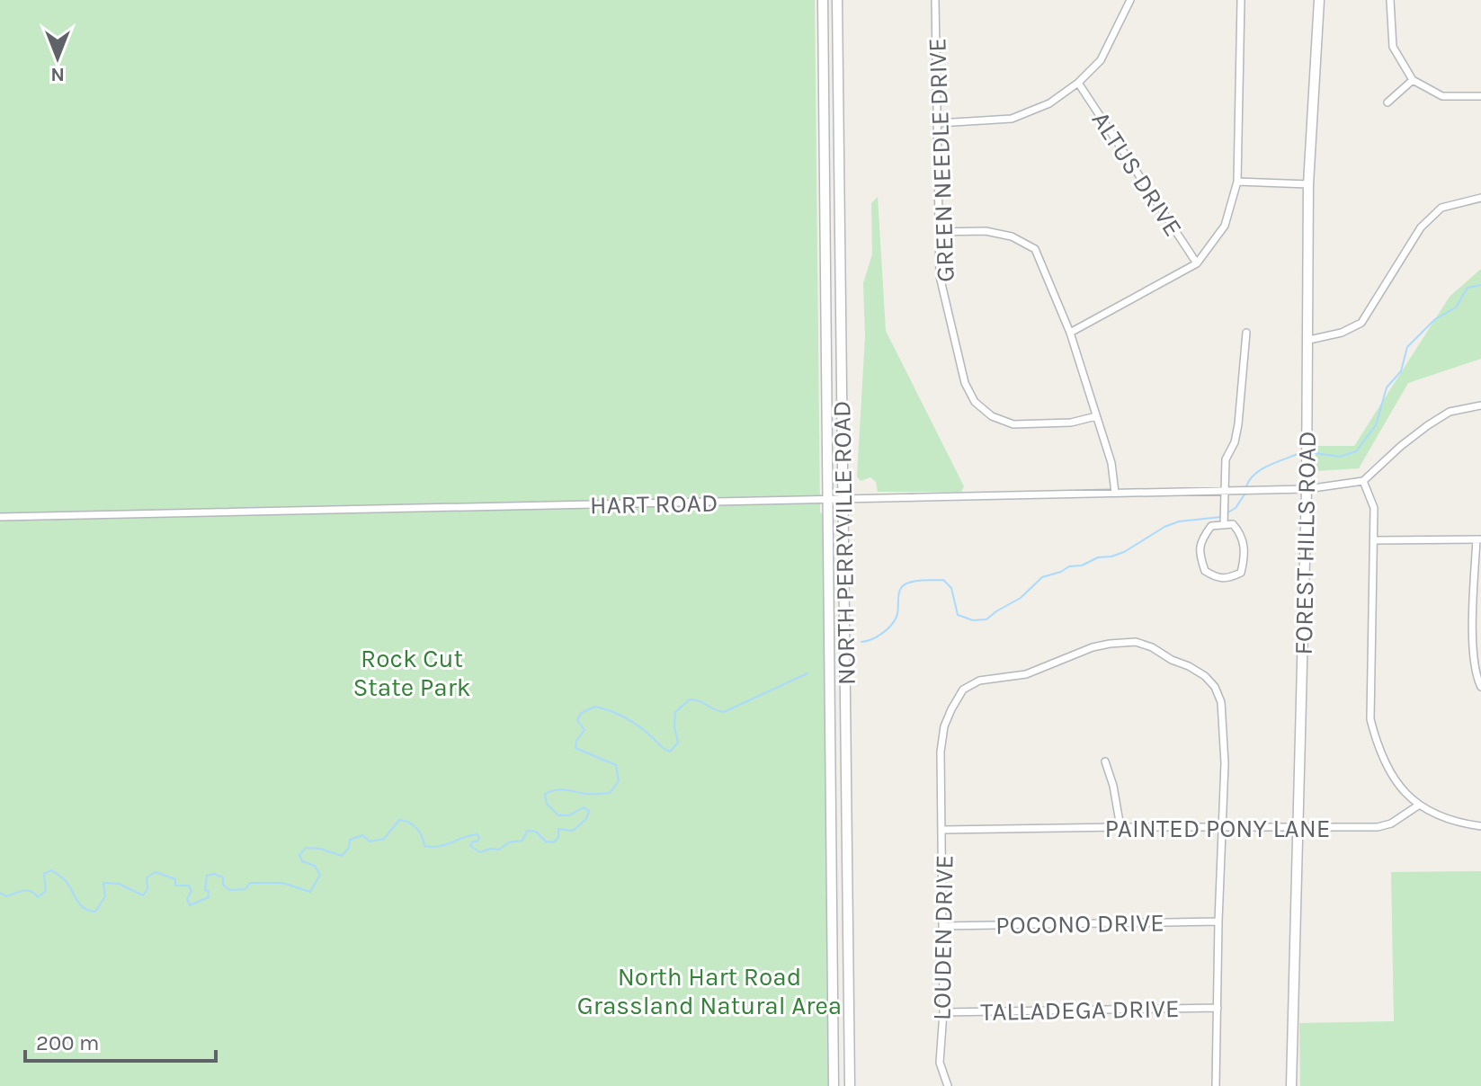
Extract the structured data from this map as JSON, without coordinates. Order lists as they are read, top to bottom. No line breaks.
{"streets":{"main road":["NORTH PERRYVILLE ROAD","FOREST HILLS ROAD"],"street":["GREEN NEEDLE DRIVE","ALTUS DRIVE","HART ROAD","PAINTED PONY LANE","POCONO DRIVE","LOUDEN DRIVE","TALLADEGA DRIVE"]},"crossings":[["HART ROAD","NORTH PERRYVILLE ROAD"],["HART ROAD","FOREST HILLS ROAD"],["FOREST HILLS ROAD","PAINTED PONY LANE"],["PAINTED PONY LANE","LOUDEN DRIVE"],["POCONO DRIVE","LOUDEN DRIVE"],["LOUDEN DRIVE","TALLADEGA DRIVE"]],"parks":["Rock Cut State Park","North Hart Road Grassland Natural Area"],"scale_bar":"200 m","north":"bottom"}
